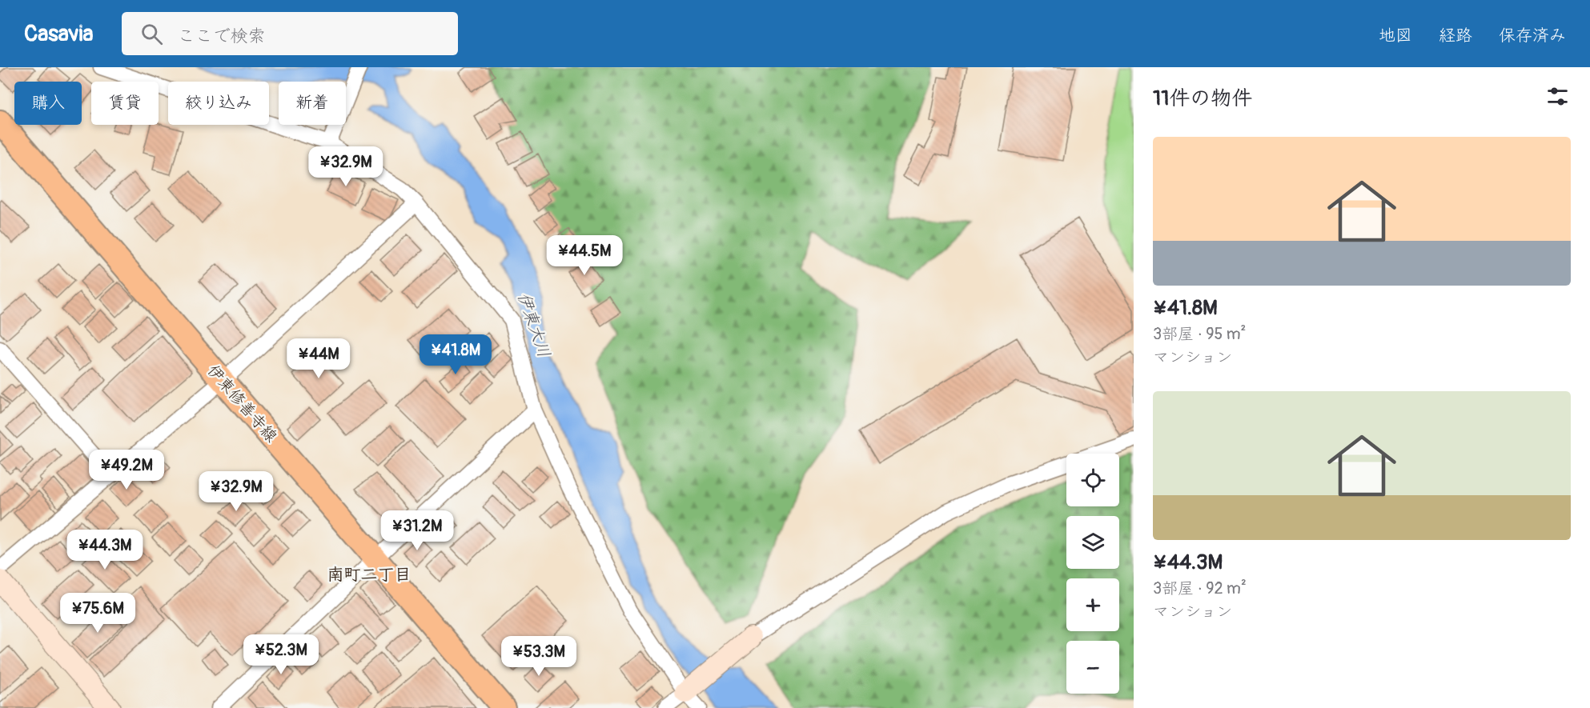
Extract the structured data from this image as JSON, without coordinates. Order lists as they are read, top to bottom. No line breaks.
{"streets":{"main road":["伊東修善寺線"]},"districts":["南町二丁目"],"water":["伊東大川"],"page":{"header":"Casavia","search":"ここで検索","nav":["地図","経路","保存済み"],"heading":"11件の物件","chip":["購入","賃貸","絞り込み","新着"],"list":[{"name":"¥41.8M","note":"3部屋 · 95 m² · マンション"},{"name":"¥44.3M","note":"3部屋 · 92 m² · マンション"}],"price":["¥32.9M","¥44.5M","¥41.8M","¥44M","¥49.2M","¥32.9M","¥31.2M","¥44.3M","¥75.6M","¥52.3M","¥53.3M"],"map_buttons":["+","−"]}}
